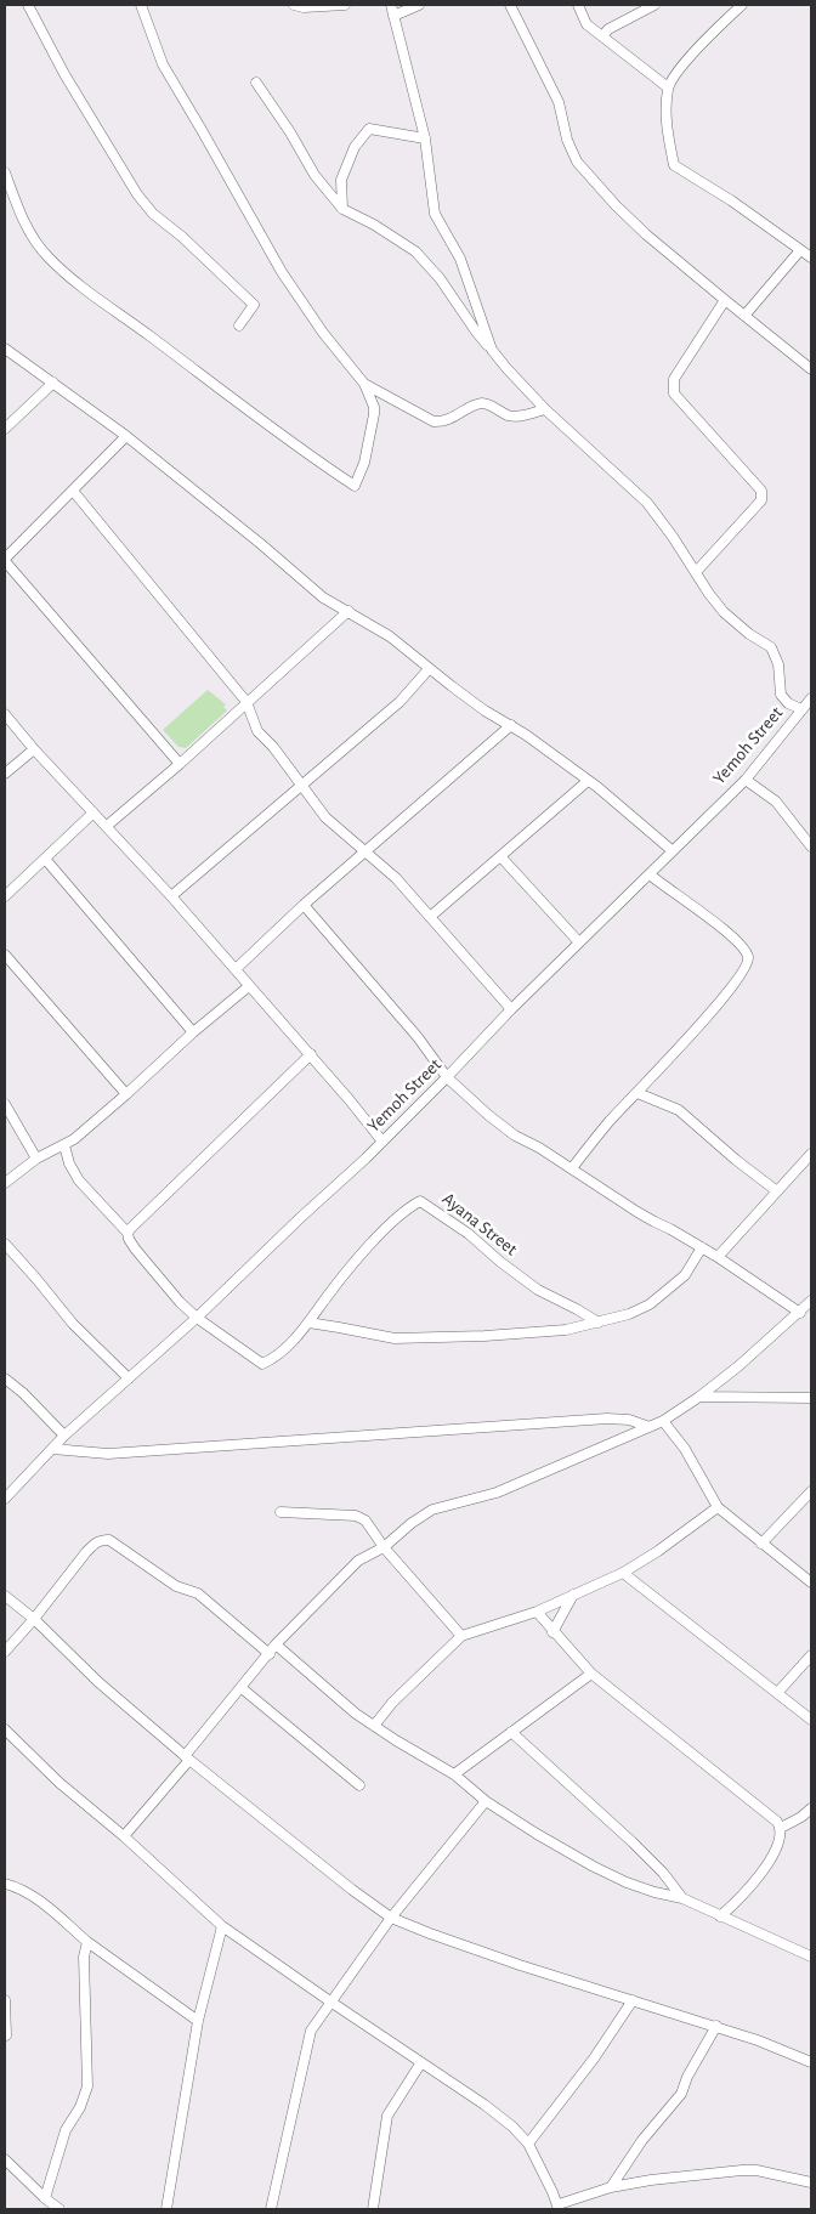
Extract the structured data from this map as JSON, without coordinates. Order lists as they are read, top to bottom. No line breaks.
{"streets":{"street":["Yemoh Street","Ayana Street"]}}
